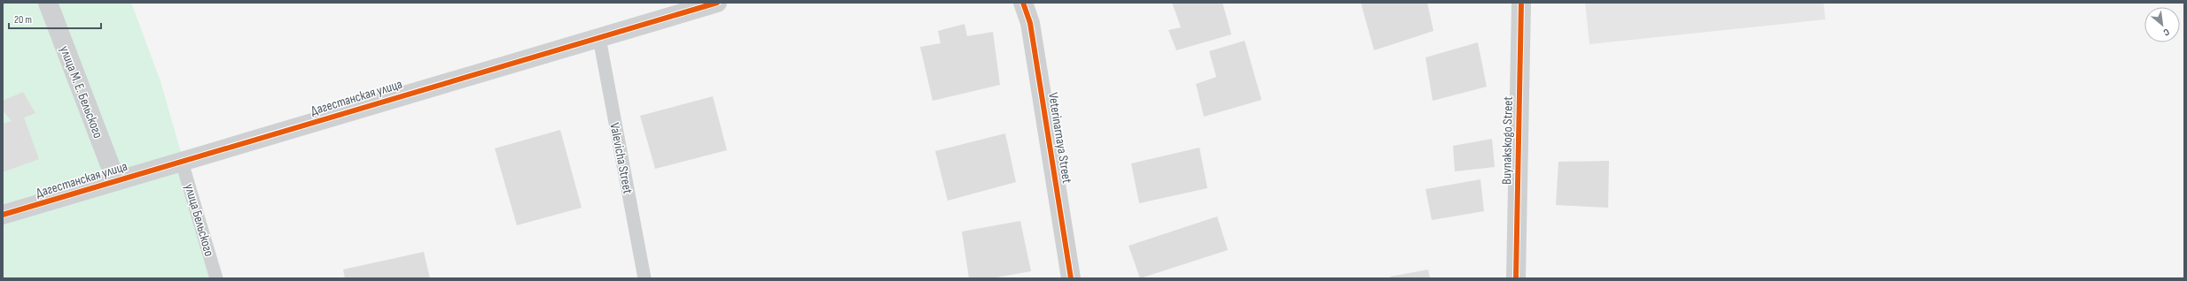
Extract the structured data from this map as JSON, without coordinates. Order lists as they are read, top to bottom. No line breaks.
{"streets":{"street":["улица М. Е. Бельского","Дагестанская улица","Veterinarnaya Street","Buynakskogo Street"],"lane":["Valevicha Street","улица Бельского"]},"crossings":[["улица М. Е. Бельского","Дагестанская улица"],["Дагестанская улица","Valevicha Street"],["Дагестанская улица","улица Бельского"]],"scale_bar":"20 m","north":"bottom right"}
